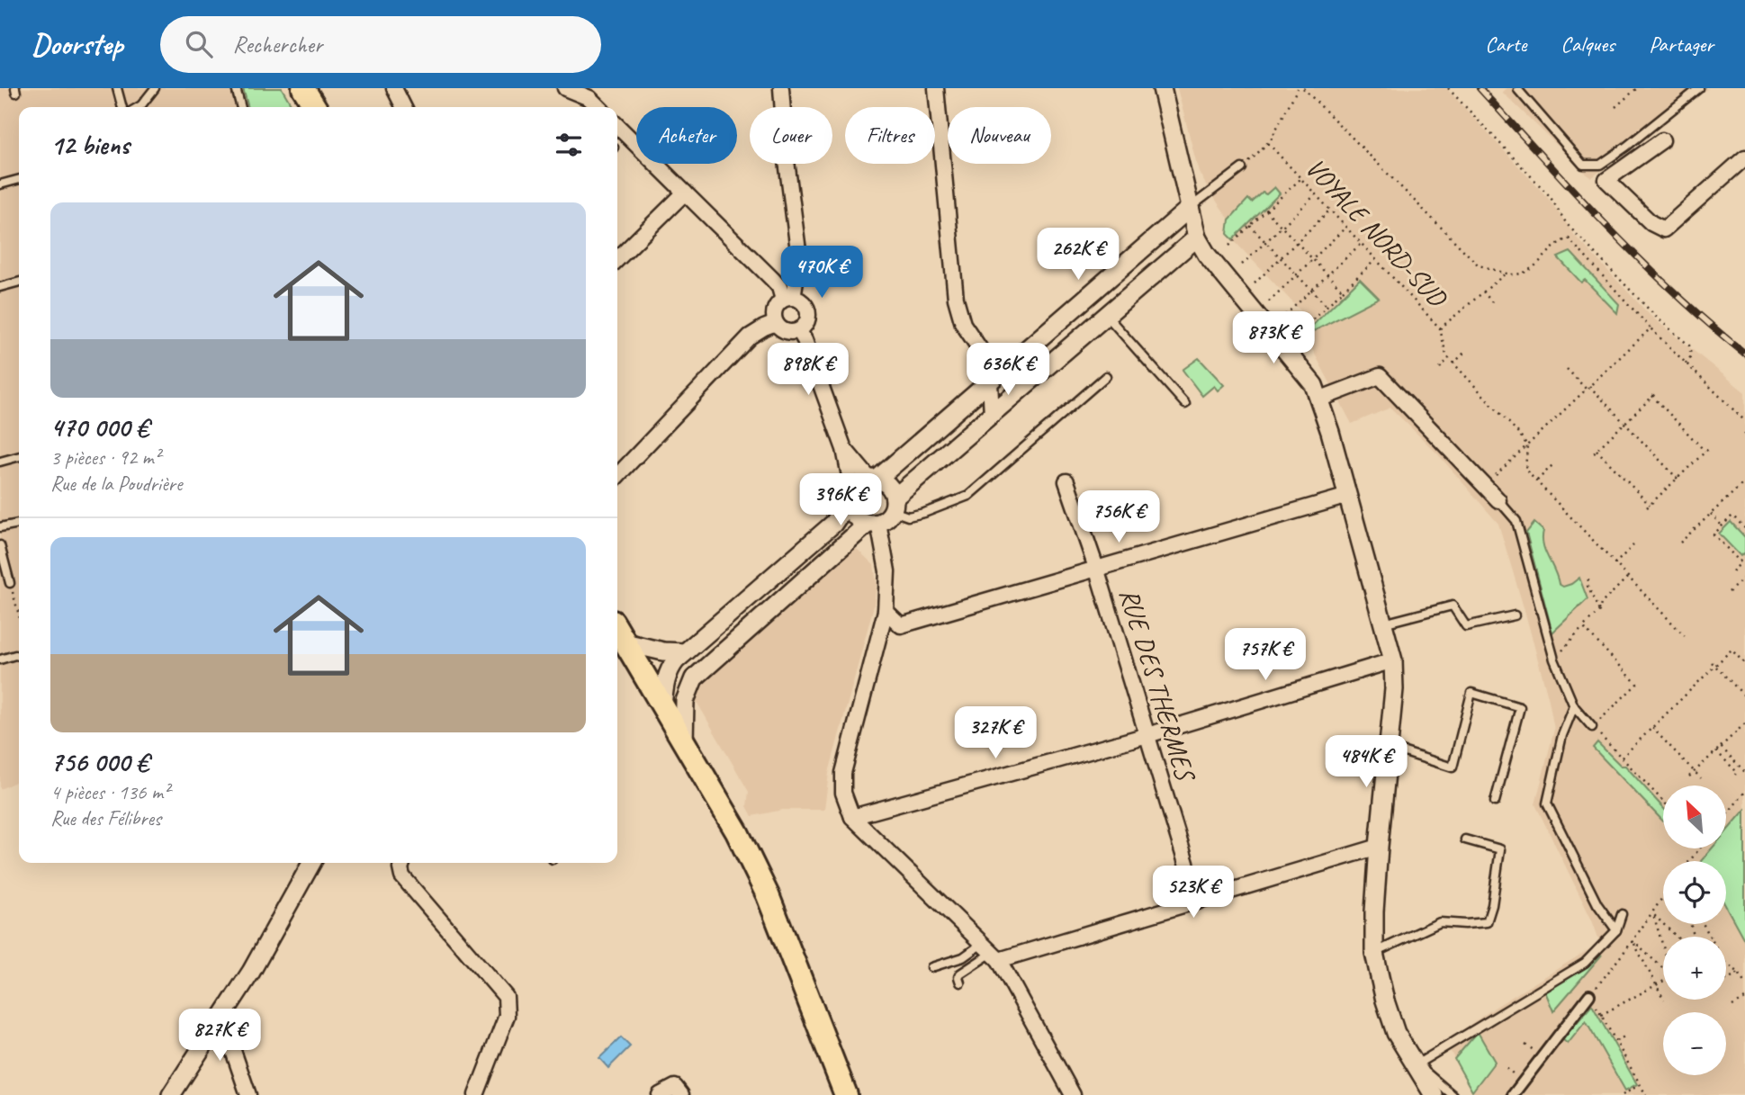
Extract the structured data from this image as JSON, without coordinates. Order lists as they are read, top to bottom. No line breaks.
{"streets":{"street":["RUE DES THERMES"],"path":["VOYALE NORD-SUD"]},"north":"top left","page":{"header":"Doorstep","search":"Rechercher","nav":["Carte","Calques","Partager"],"chip":["Acheter","Louer","Filtres","Nouveau"],"heading":"12 biens","list":[{"name":"470 000 €","note":"3 pièces · 92 m² · Rue de la Poudrière"},{"name":"756 000 €","note":"4 pièces · 136 m² · Rue des Félibres"}],"price":["262K €","470K €","873K €","898K €","636K €","396K €","756K €","757K €","327K €","484K €","523K €","827K €"],"map_buttons":["+","−"]}}
